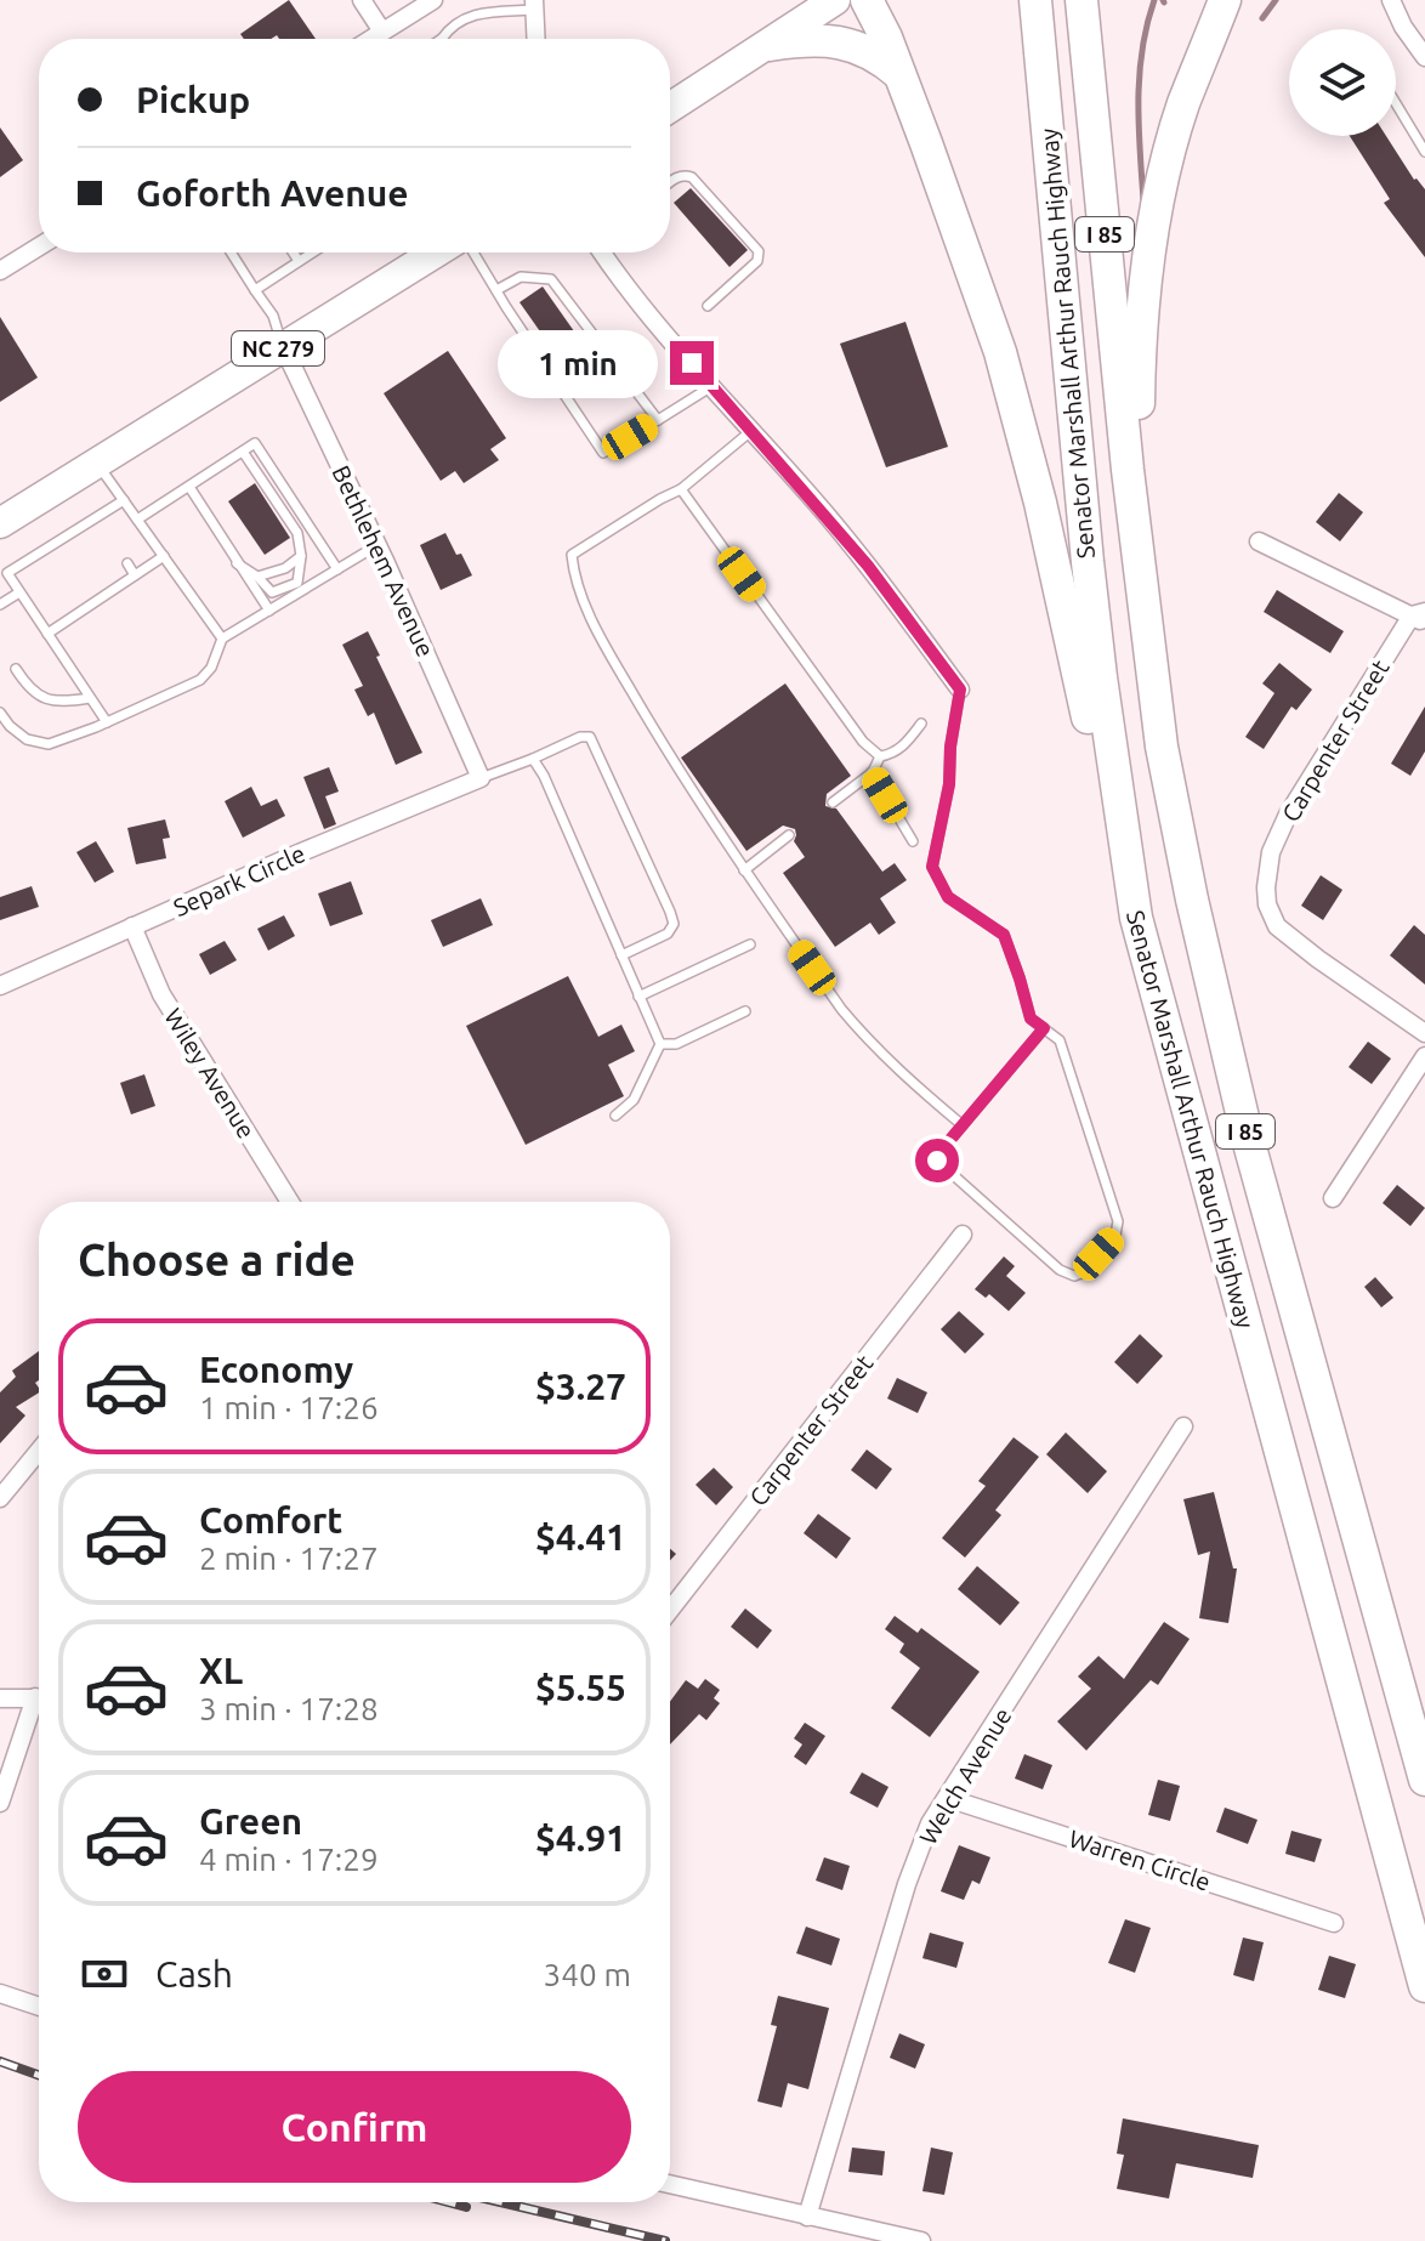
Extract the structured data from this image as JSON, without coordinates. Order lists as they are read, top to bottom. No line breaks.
{"streets":{"highway":["I 85","Senator Marshall Arthur Rauch Highway"],"main road":["NC 279"],"street":["Bethlehem Avenue","Carpenter Street","Separk Circle","Wiley Avenue","Welch Avenue","Warren Circle"]},"crossings":[["NC 279","Bethlehem Avenue"],["Bethlehem Avenue","Separk Circle"],["Separk Circle","Wiley Avenue"],["Welch Avenue","Warren Circle"]],"page":{"banner":["Pickup","Goforth Avenue"],"bubble":"1 min","heading":"Choose a ride","list":[{"name":"Economy","note":"1 min · 17:26","value":"$3.27"},{"name":"Comfort","note":"2 min · 17:27","value":"$4.41"},{"name":"XL","note":"3 min · 17:28","value":"$5.55"},{"name":"Green","note":"4 min · 17:29","value":"$4.91"}],"pay":["Cash","340 m"],"buttons":"Confirm"}}
